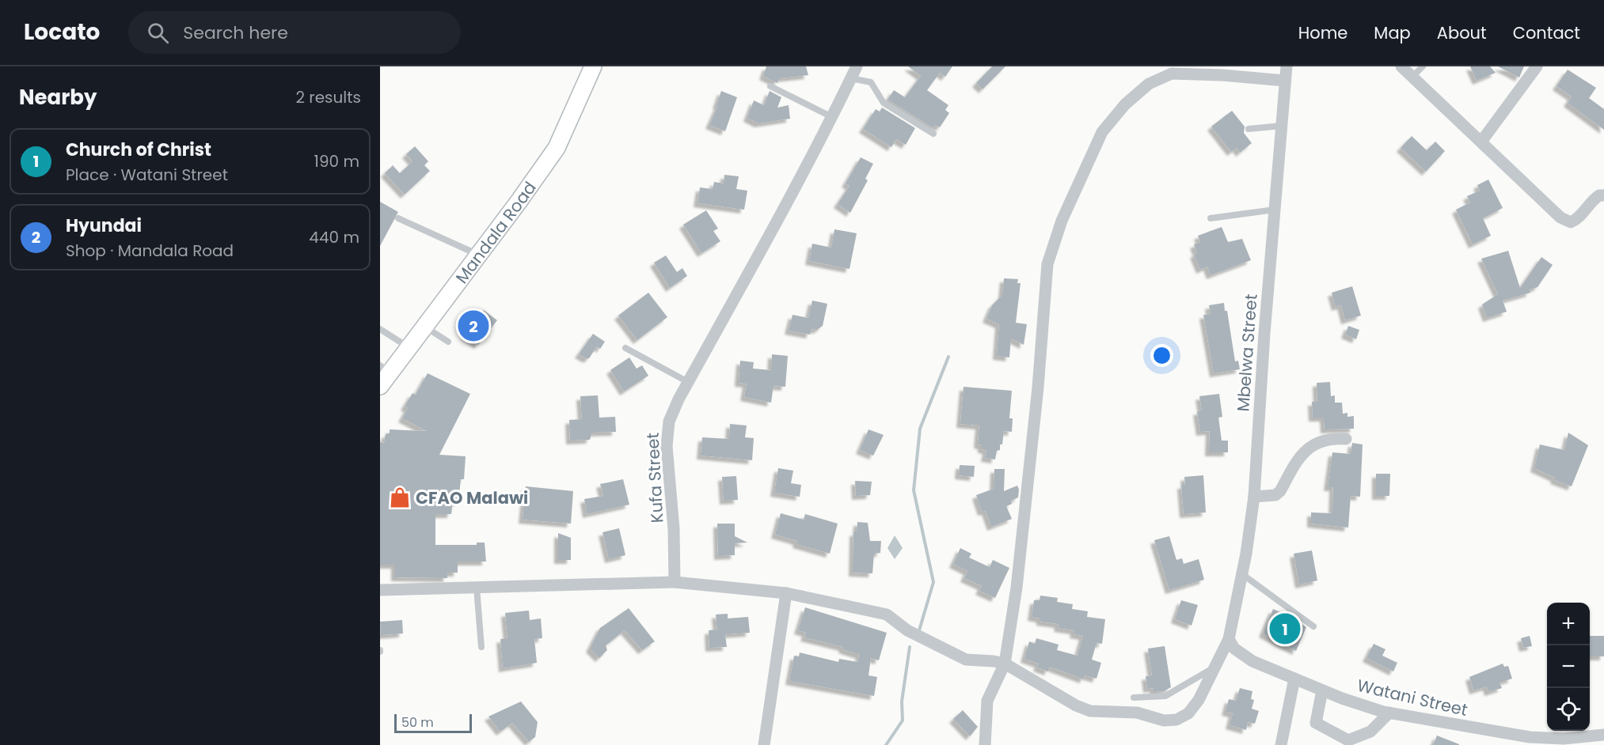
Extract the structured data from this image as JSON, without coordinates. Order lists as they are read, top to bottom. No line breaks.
{"streets":{"street":["Mandala Road","Mbelwa Street","Kufa Street","Watani Street"]},"crossings":[["Mbelwa Street","Watani Street"]],"places":{"shop":["CFAO Malawi"]},"scale_bar":"50 m","page":{"header":"Locato","search":"Search here","nav":["Home","Map","About","Contact"],"heading":["Nearby","2 results"],"list":[{"mark":"1","name":"Church of Christ","note":"Place · Watani Street","value":"190 m"},{"mark":"2","name":"Hyundai","note":"Shop · Mandala Road","value":"440 m"}],"pins":["2","1"],"map_buttons":["+","−"],"scale":"50 m"}}
